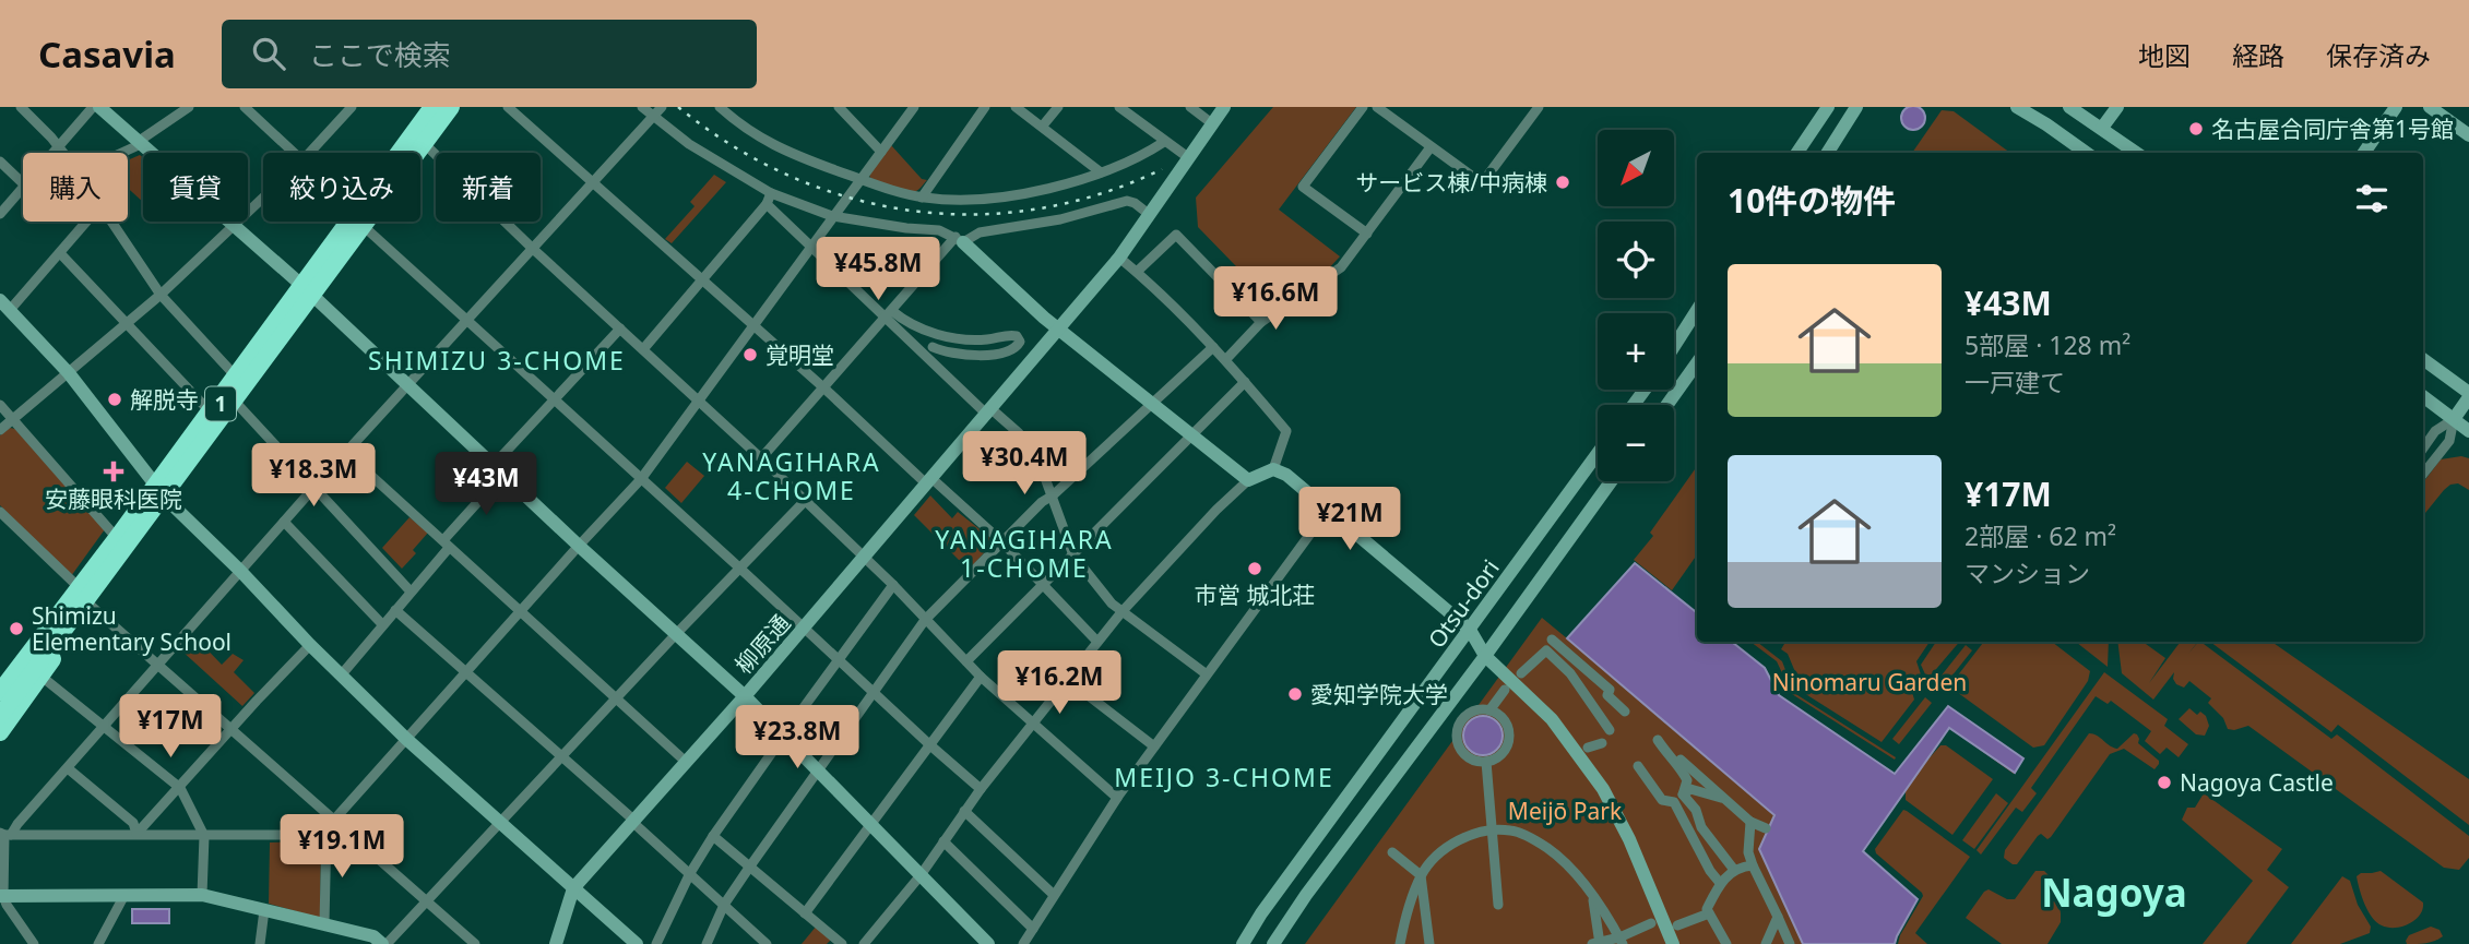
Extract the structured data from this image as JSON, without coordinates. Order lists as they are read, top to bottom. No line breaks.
{"streets":{"highway":["1"],"street":["Otsu-dori","柳原通"]},"districts":["SHIMIZU 3-CHOME","YANAGIHARA 4-CHOME","YANAGIHARA 1-CHOME","MEIJO 3-CHOME","Nagoya"],"parks":["Ninomaru Garden","Meijō Park"],"places":{"other":["名古屋合同庁舎第1号館","サービス棟/中病棟","覚明堂","解脱寺","市営 城北荘","Shimizu Elementary School","愛知学院大学","Nagoya Castle"],"health":["安藤眼科医院"]},"north":"bottom left","page":{"header":"Casavia","search":"ここで検索","nav":["地図","経路","保存済み"],"map_buttons":["+","−"],"chip":["購入","賃貸","絞り込み","新着"],"heading":"10件の物件","price":["¥45.8M","¥16.6M","¥30.4M","¥18.3M","¥43M","¥21M","¥16.2M","¥17M","¥23.8M","¥19.1M"],"list":[{"name":"¥43M","note":"5部屋 · 128 m² · 一戸建て"},{"name":"¥17M","note":"2部屋 · 62 m² · マンション"}]}}
